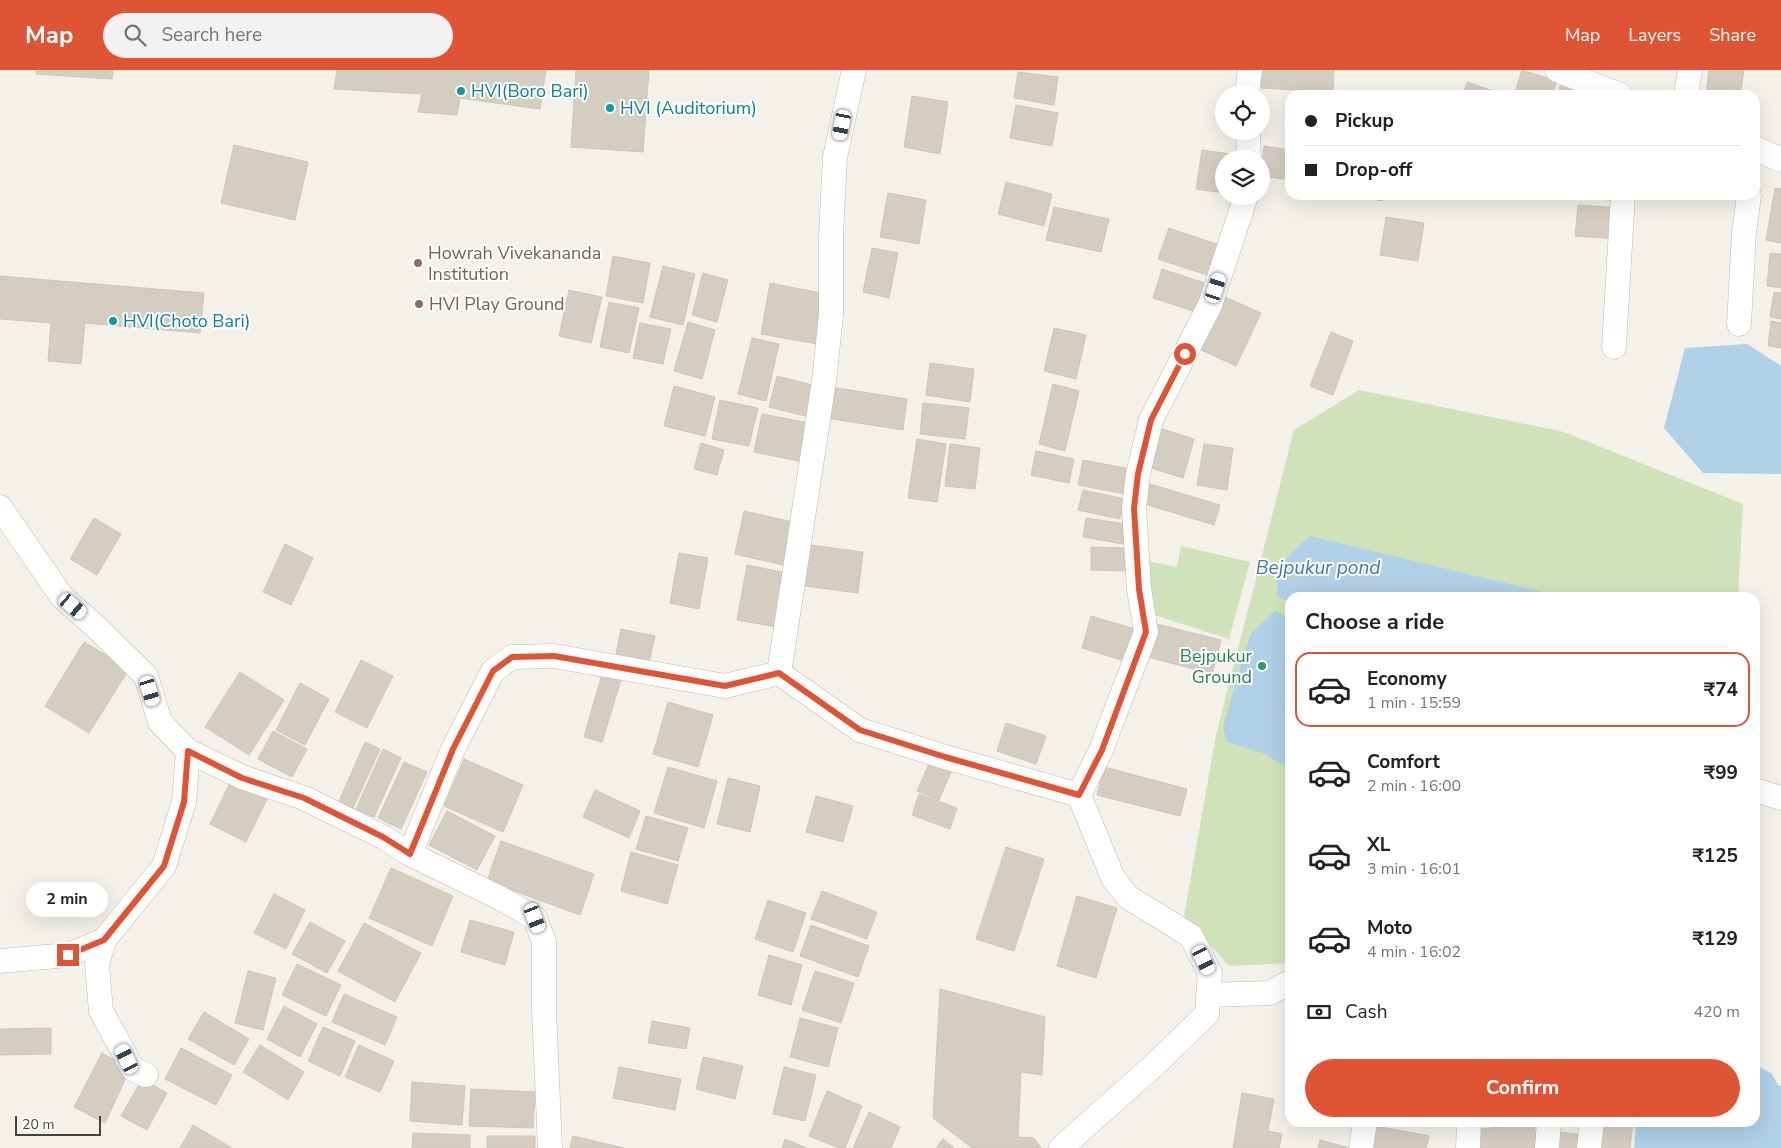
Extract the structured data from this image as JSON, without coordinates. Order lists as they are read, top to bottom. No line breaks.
{"water":["Bejpukur pond"],"places":["HVI(Boro Bari)","HVI (Auditorium)","Howrah Vivekananda Institution","HVI Play Ground","HVI(Choto Bari)","Bejpukur Ground"],"scale_bar":"20 m","page":{"header":"Map","search":"Search here","nav":["Map","Layers","Share"],"banner":["Pickup","Drop-off"],"heading":"Choose a ride","list":[{"name":"Economy","note":"1 min · 15:59","value":"₹74"},{"name":"Comfort","note":"2 min · 16:00","value":"₹99"},{"name":"XL","note":"3 min · 16:01","value":"₹125"},{"name":"Moto","note":"4 min · 16:02","value":"₹129"}],"bubble":"2 min","pay":["Cash","420 m"],"buttons":"Confirm","scale":"20 m"}}
